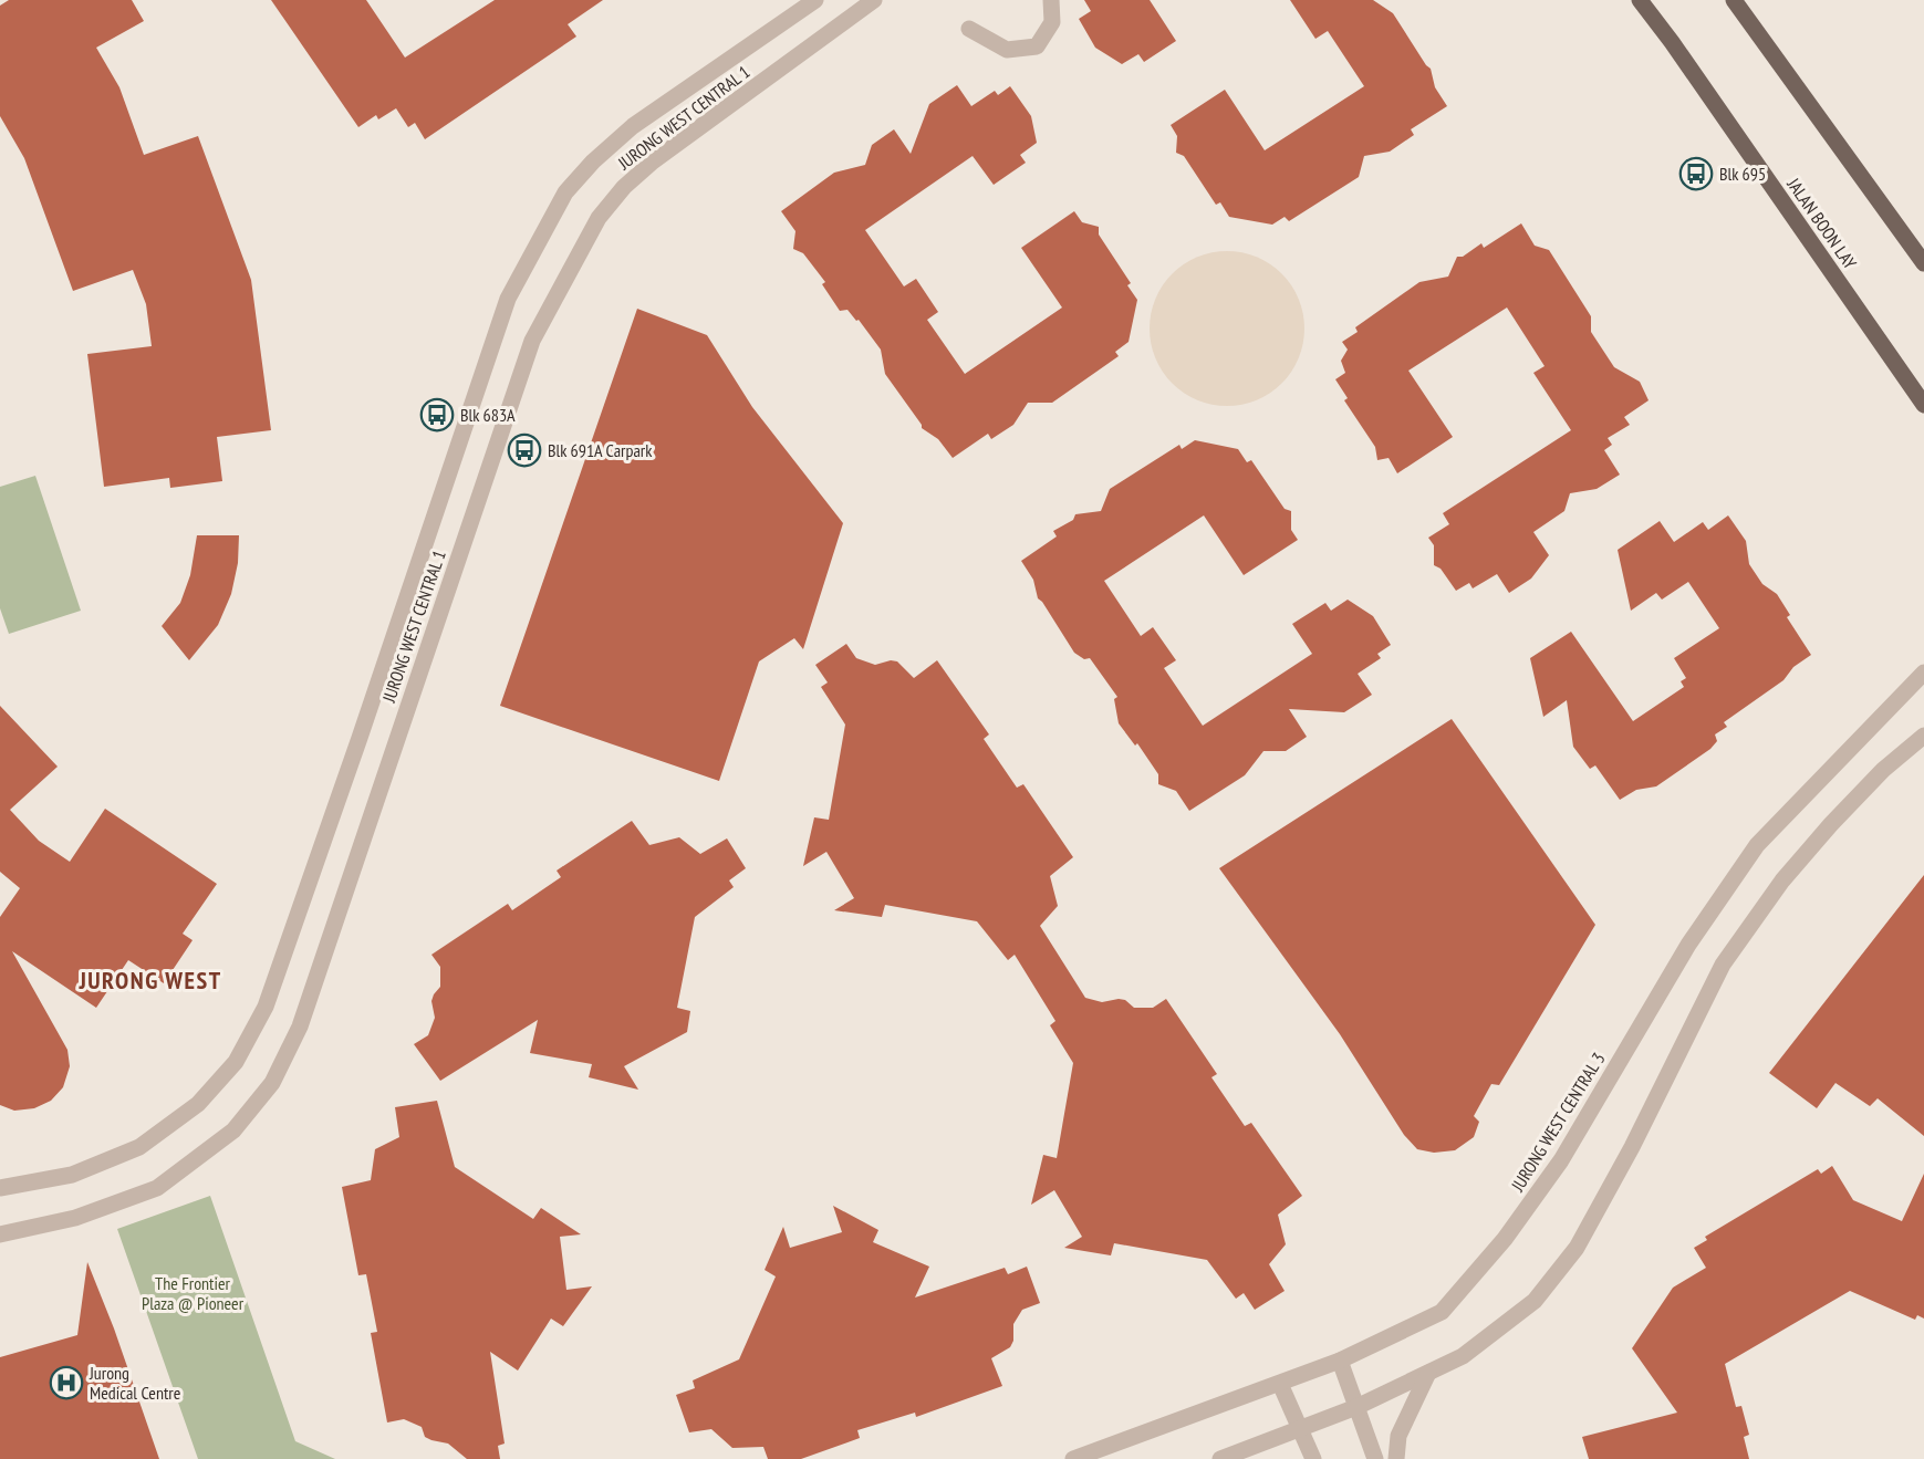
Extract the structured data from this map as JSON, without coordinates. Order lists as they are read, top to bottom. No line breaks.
{"streets":{"main road":["JALAN BOON LAY"],"street":["JURONG WEST CENTRAL 1","JURONG WEST CENTRAL 3"]},"districts":["JURONG WEST"],"parks":["The Frontier Plaza @ Pioneer"],"places":{"bus stop":["Blk 695","Blk 683A","Blk 691A Carpark"],"hospital":["Jurong Medical Centre"]}}
